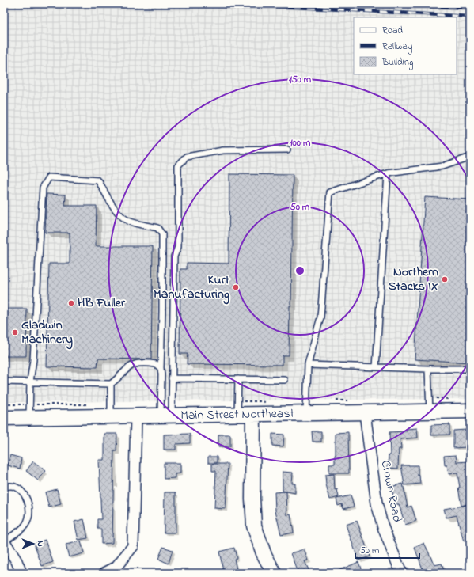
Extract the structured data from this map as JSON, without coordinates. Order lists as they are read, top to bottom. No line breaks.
{"streets":{"street":["Main Street Northeast","Crown Road"]},"crossings":[["Main Street Northeast","Crown Road"]],"places":["Northern Stacks IX","Kurt Manufacturing","HB Fuller","Gladwin Machinery"],"legend":["Road","Railway","Building"],"scale_bar":"50 m","north":"right","rings":["150 m","100 m","50 m"]}
